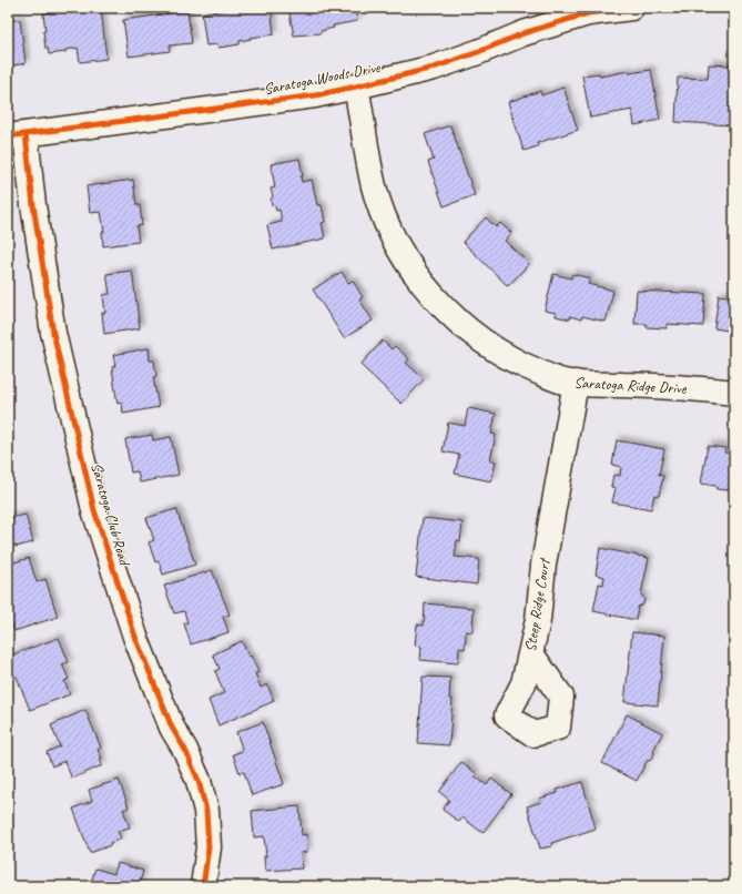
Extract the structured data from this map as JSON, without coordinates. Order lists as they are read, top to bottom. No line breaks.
{"streets":{"street":["Saratoga Woods Drive","Saratoga Ridge Drive","Saratoga Club Road","Steep Ridge Court"]},"crossings":[["Saratoga Woods Drive","Saratoga Ridge Drive"],["Saratoga Woods Drive","Saratoga Club Road"],["Saratoga Ridge Drive","Steep Ridge Court"]]}
